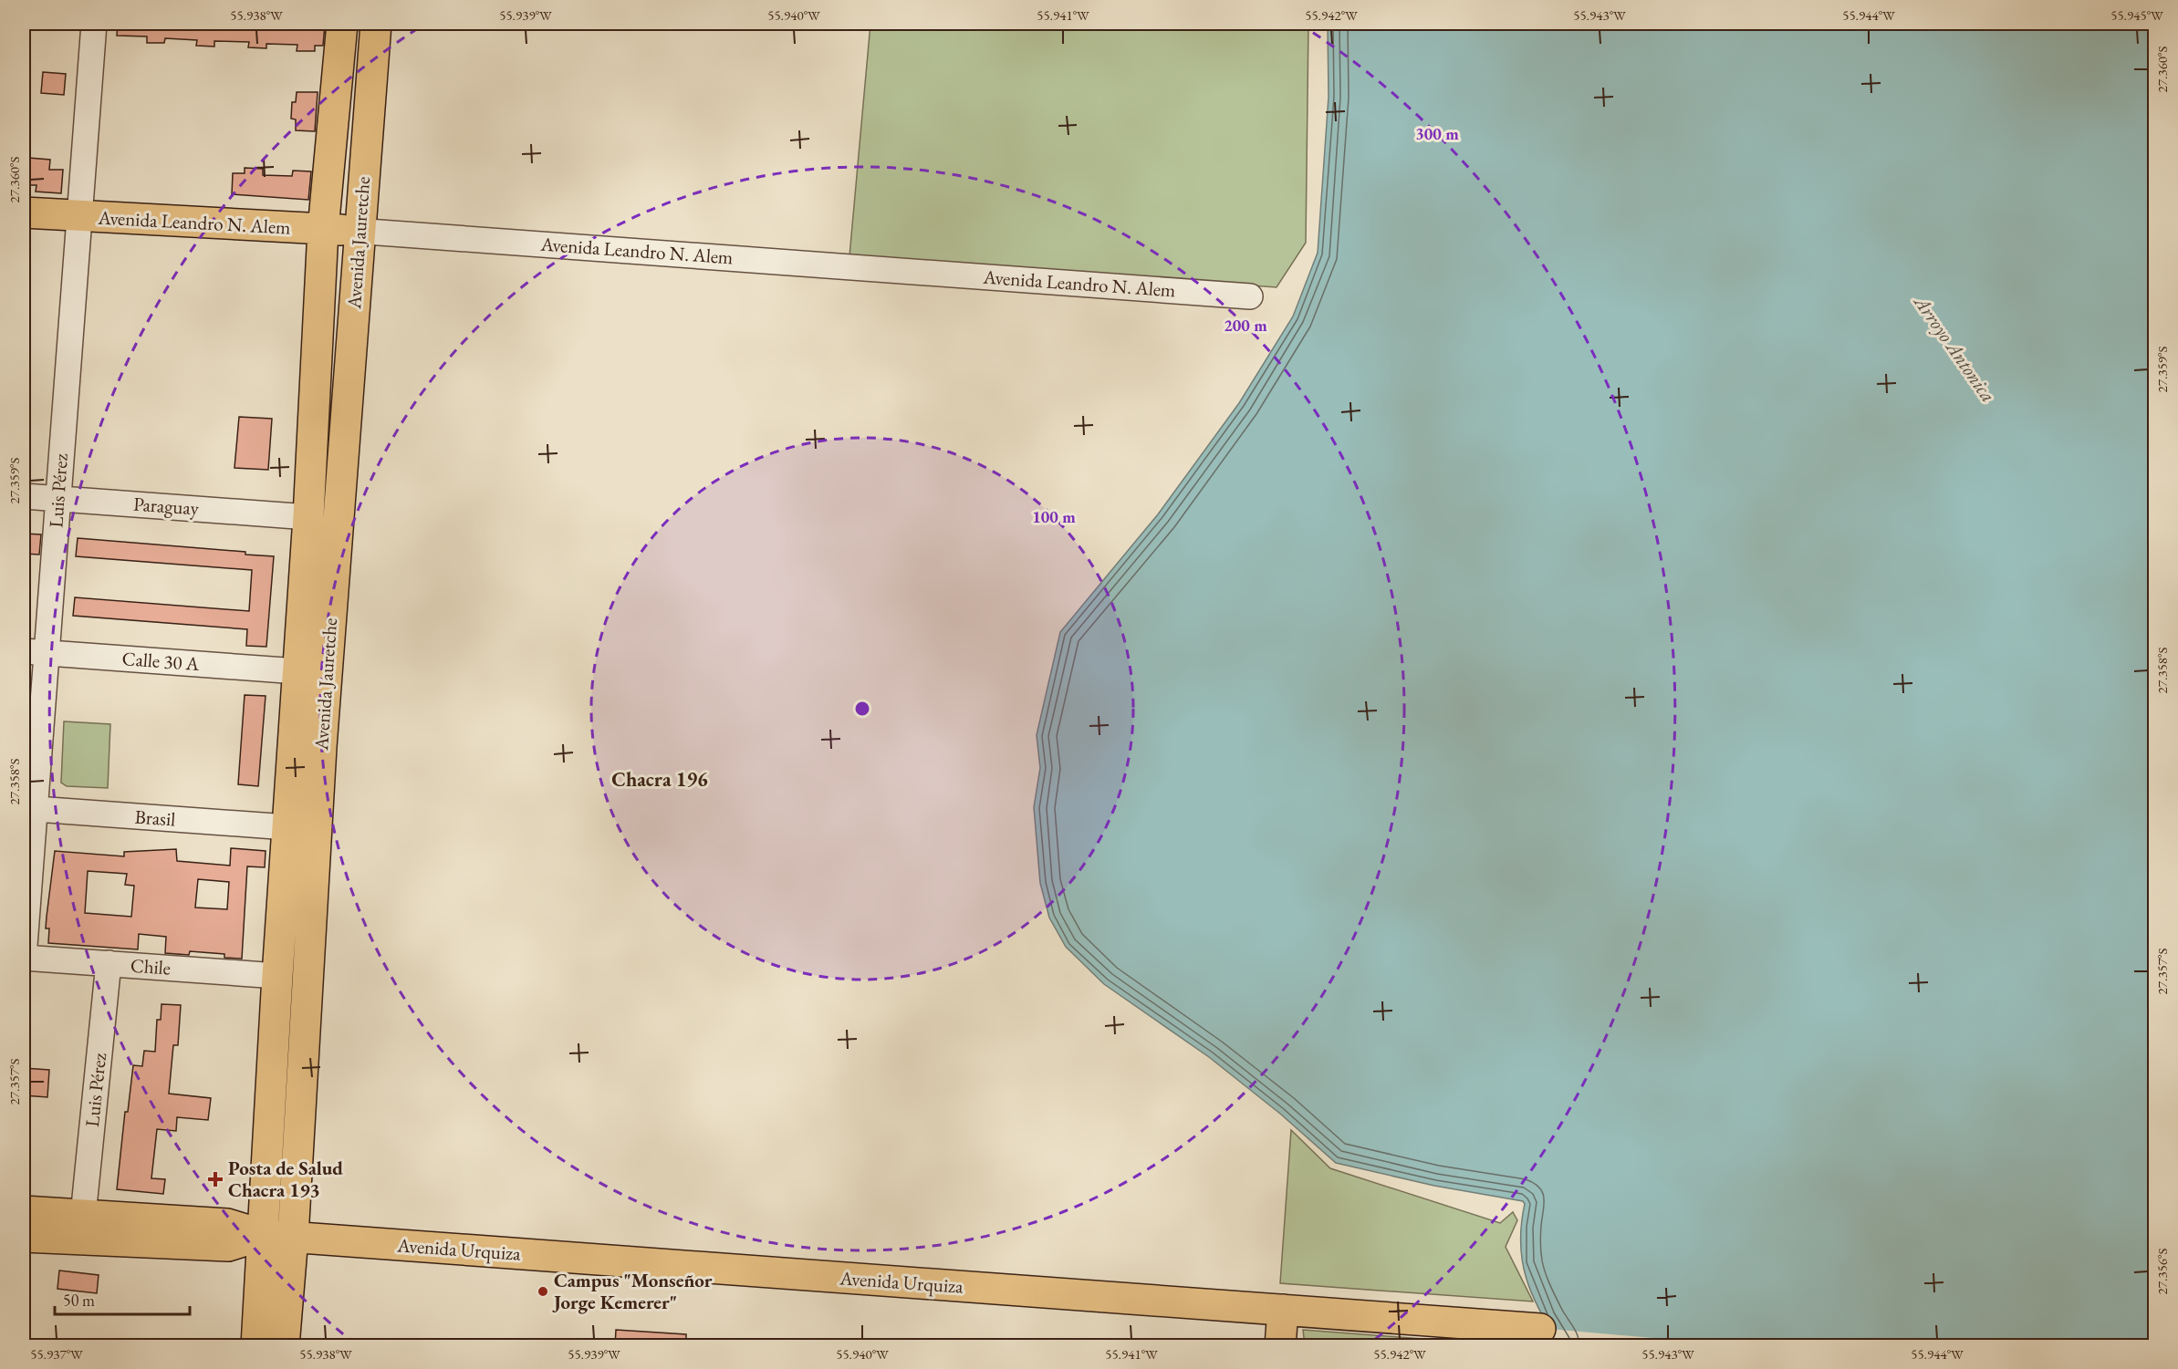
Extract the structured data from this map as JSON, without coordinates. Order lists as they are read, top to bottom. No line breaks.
{"streets":{"main road":["Avenida Leandro N. Alem","Avenida Jauretche","Avenida Urquiza"],"street":["Luis Pérez","Paraguay","Calle 30 A","Brasil","Chile"]},"crossings":[["Avenida Leandro N. Alem","Avenida Jauretche"],["Avenida Leandro N. Alem","Luis Pérez"],["Avenida Jauretche","Paraguay"],["Avenida Jauretche","Calle 30 A"],["Avenida Jauretche","Brasil"],["Avenida Jauretche","Chile"],["Avenida Jauretche","Avenida Urquiza"],["Luis Pérez","Paraguay"],["Luis Pérez","Calle 30 A"],["Luis Pérez","Brasil"],["Luis Pérez","Chile"],["Luis Pérez","Avenida Urquiza"]],"districts":["Chacra 196"],"water":["Arroyo Antonica"],"places":{"health":["Posta de Salud Chacra 193"],"other":["Campus \"Monseñor Jorge Kemerer\""]},"scale_bar":"50 m","coordinates":["55.938°W","55.939°W","55.940°W","55.941°W","55.942°W","55.943°W","55.944°W","55.945°W","27.360°S","27.359°S","27.358°S","27.357°S","27.356°S","55.937°W"],"rings":["300 m","200 m","100 m"]}
